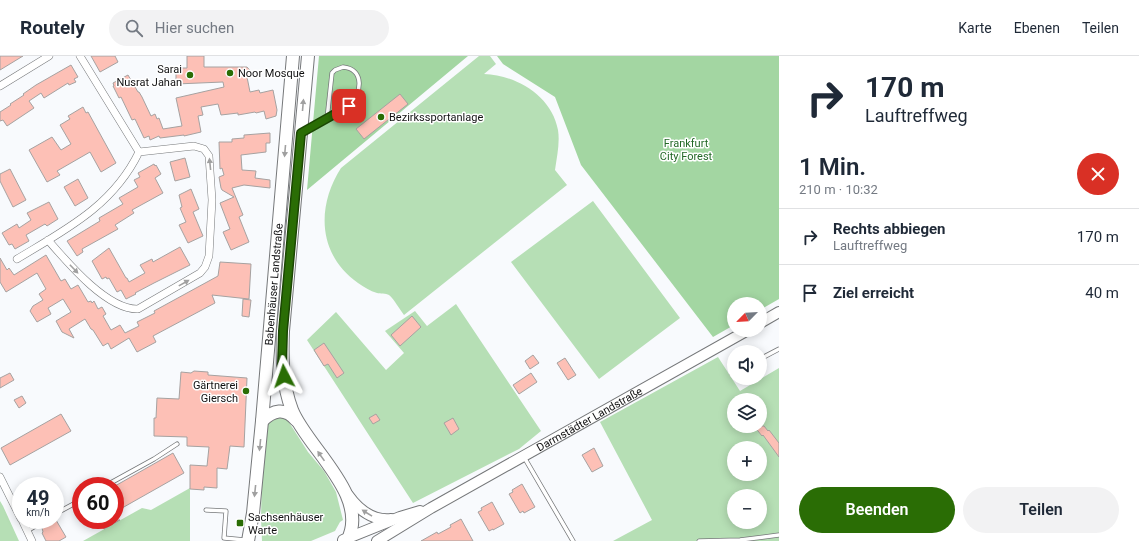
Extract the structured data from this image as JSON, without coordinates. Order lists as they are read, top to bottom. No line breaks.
{"streets":{"main road":["Babenhäuser Landstraße","Darmstädter Landstraße"]},"crossings":[["Babenhäuser Landstraße","Darmstädter Landstraße"]],"parks":["Frankfurt City Forest"],"places":{"other":["Noor Mosque","Sarai Nusrat Jahan","Bezirkssportanlage","Gärtnerei Giersch"],"transit":["Sachsenhäuser Warte"]},"north":"bottom left","page":{"header":"Routely","search":"Hier suchen","nav":["Karte","Ebenen","Teilen"],"turn":["170 m","Lauftreffweg"],"heading":["1 Min.","210 m · 10:32"],"list":[{"name":"Rechts abbiegen","note":"Lauftreffweg","value":"170 m"},{"name":"Ziel erreicht","value":"40 m"}],"map_buttons":["+","−"],"speed":"49 km/h","limit":"60","buttons":["Beenden","Teilen"]}}
